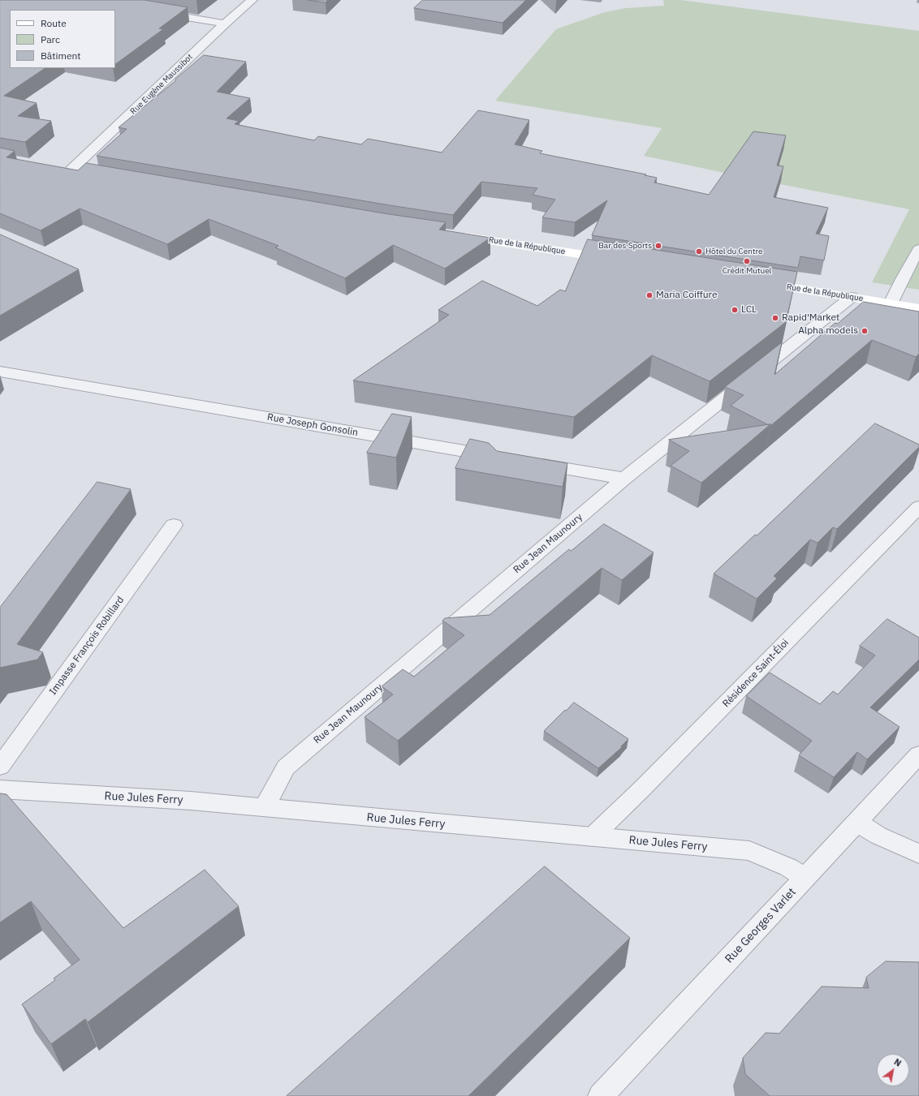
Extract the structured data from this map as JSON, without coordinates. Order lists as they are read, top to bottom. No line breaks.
{"streets":{"main road":["Rue de la République"],"street":["Rue Eugène Maussibot","Rue Joseph Gonsolin","Rue Jean Maunoury","Impasse François Robillard","Rue Jules Ferry","Rue Georges Varlet"],"lane":["Résidence Saint-Éloi"]},"crossings":[["Rue de la République","Rue Jean Maunoury"],["Rue Jean Maunoury","Rue Jules Ferry"],["Résidence Saint-Éloi","Rue Jules Ferry"],["Rue Jules Ferry","Rue Georges Varlet"]],"places":["Bar des Sports","Hôtel du Centre","Crédit Mutuel","Maria Coiffure","LCL","Rapid'Market","Alpha models"],"legend":["Route","Parc","Bâtiment"],"north":"top right"}
